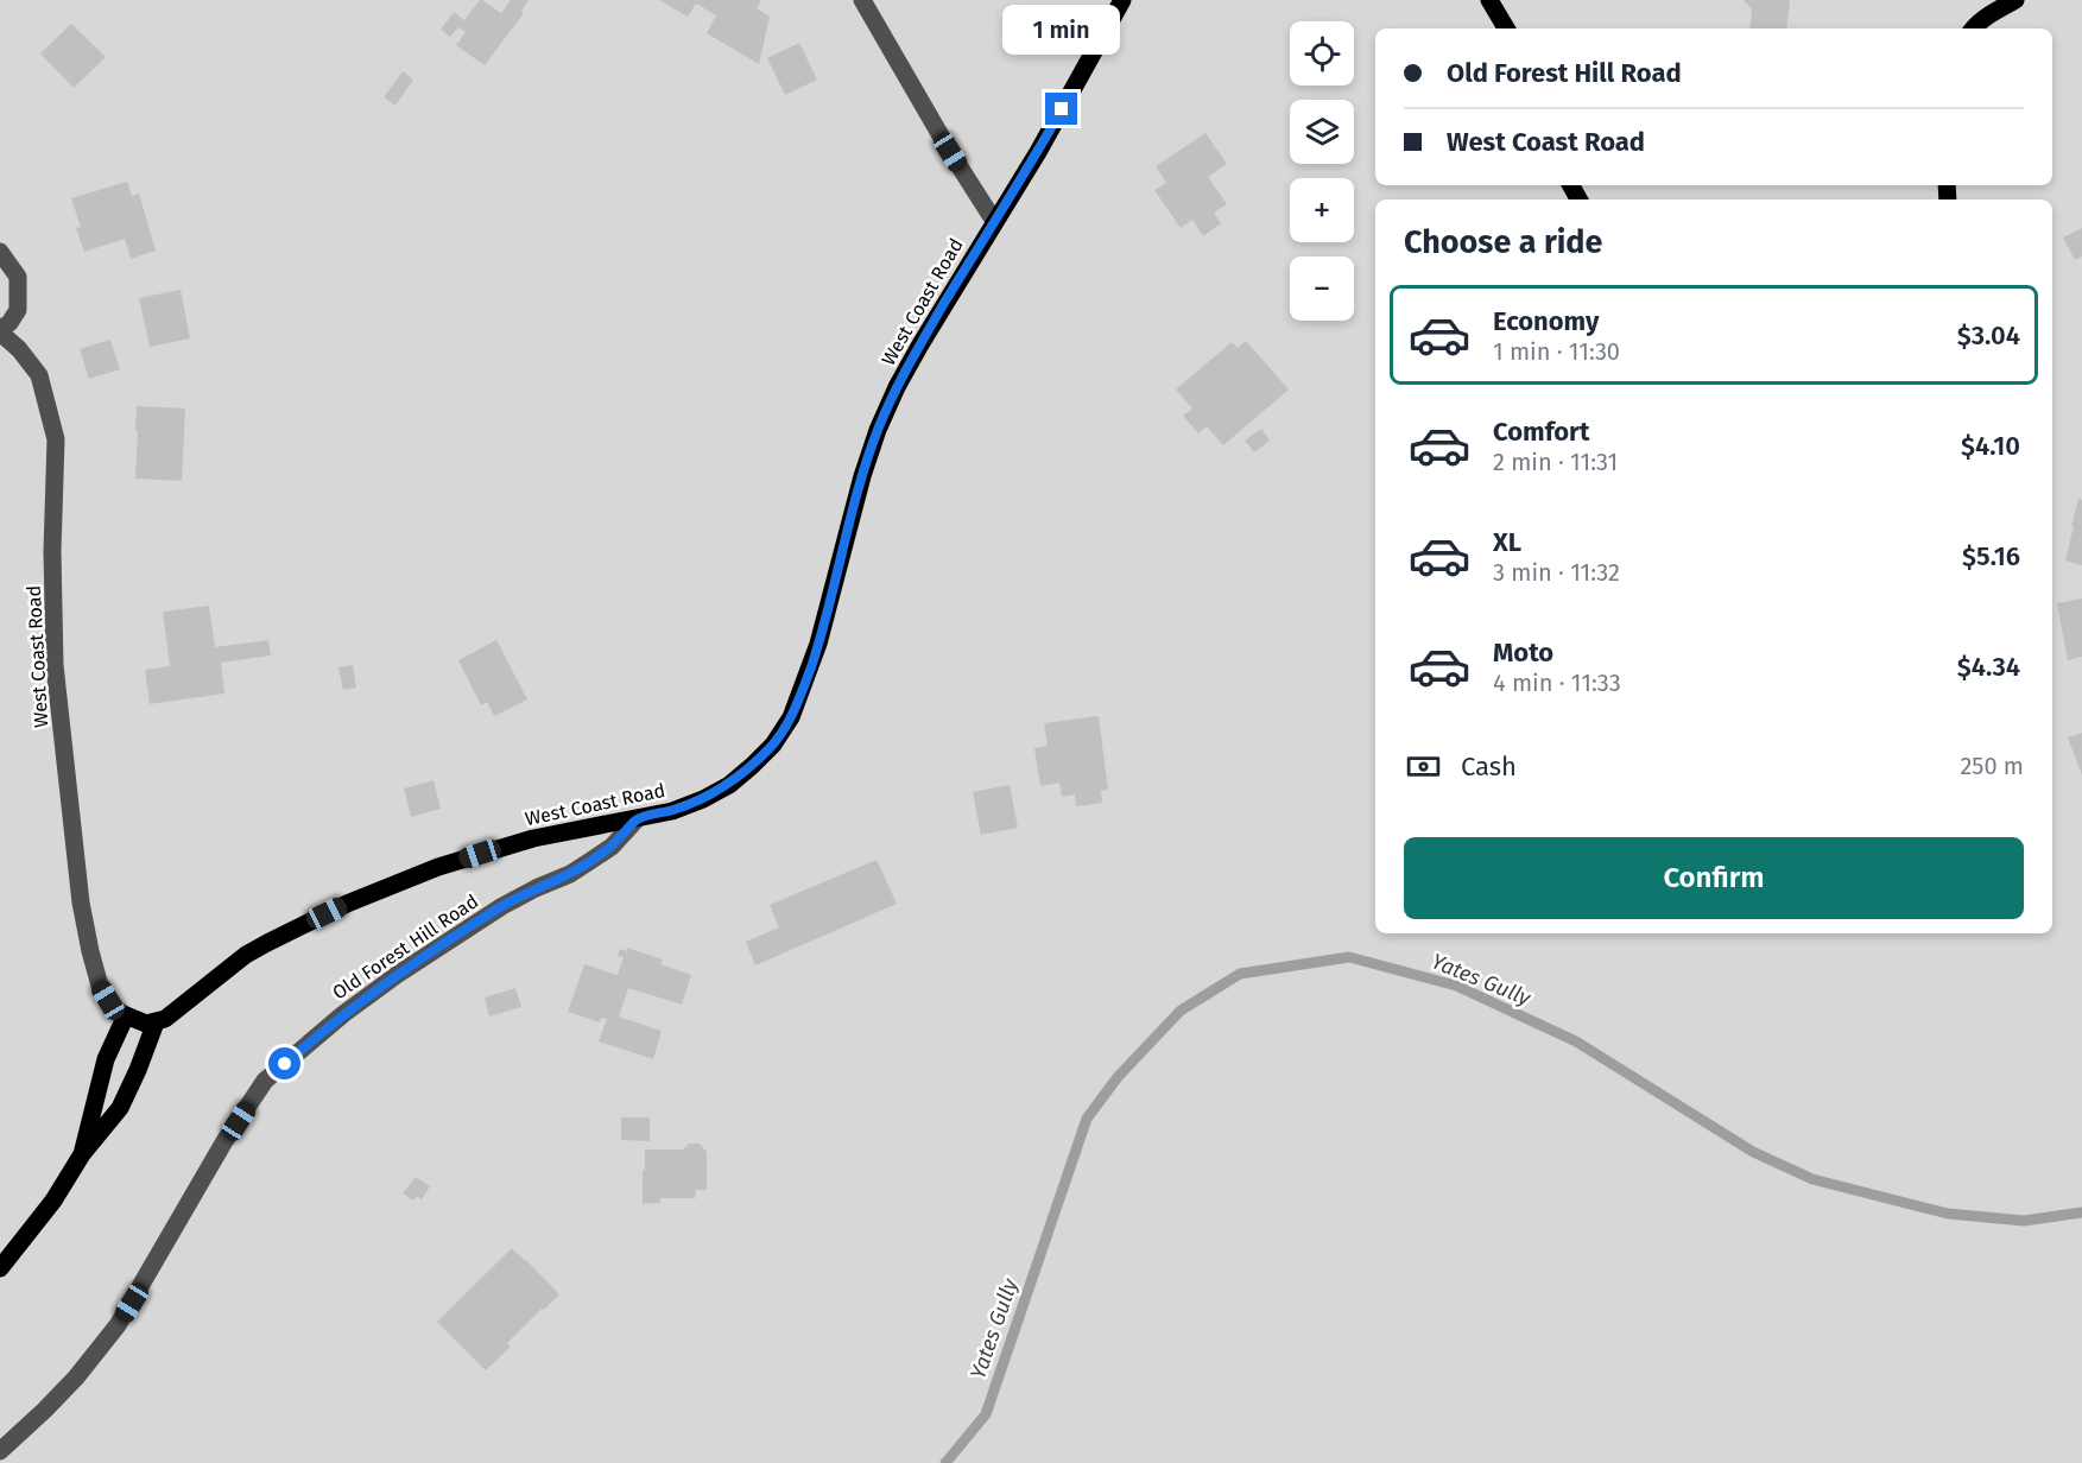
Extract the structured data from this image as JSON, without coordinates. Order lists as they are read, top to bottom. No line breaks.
{"streets":{"main road":["West Coast Road"],"street":["Old Forest Hill Road"]},"crossings":[["West Coast Road","Old Forest Hill Road"]],"water":["Yates Gully"],"page":{"bubble":"1 min","map_buttons":["+","−"],"banner":["Old Forest Hill Road","West Coast Road"],"heading":"Choose a ride","list":[{"name":"Economy","note":"1 min · 11:30","value":"$3.04"},{"name":"Comfort","note":"2 min · 11:31","value":"$4.10"},{"name":"XL","note":"3 min · 11:32","value":"$5.16"},{"name":"Moto","note":"4 min · 11:33","value":"$4.34"}],"pay":["Cash","250 m"],"buttons":"Confirm"}}
